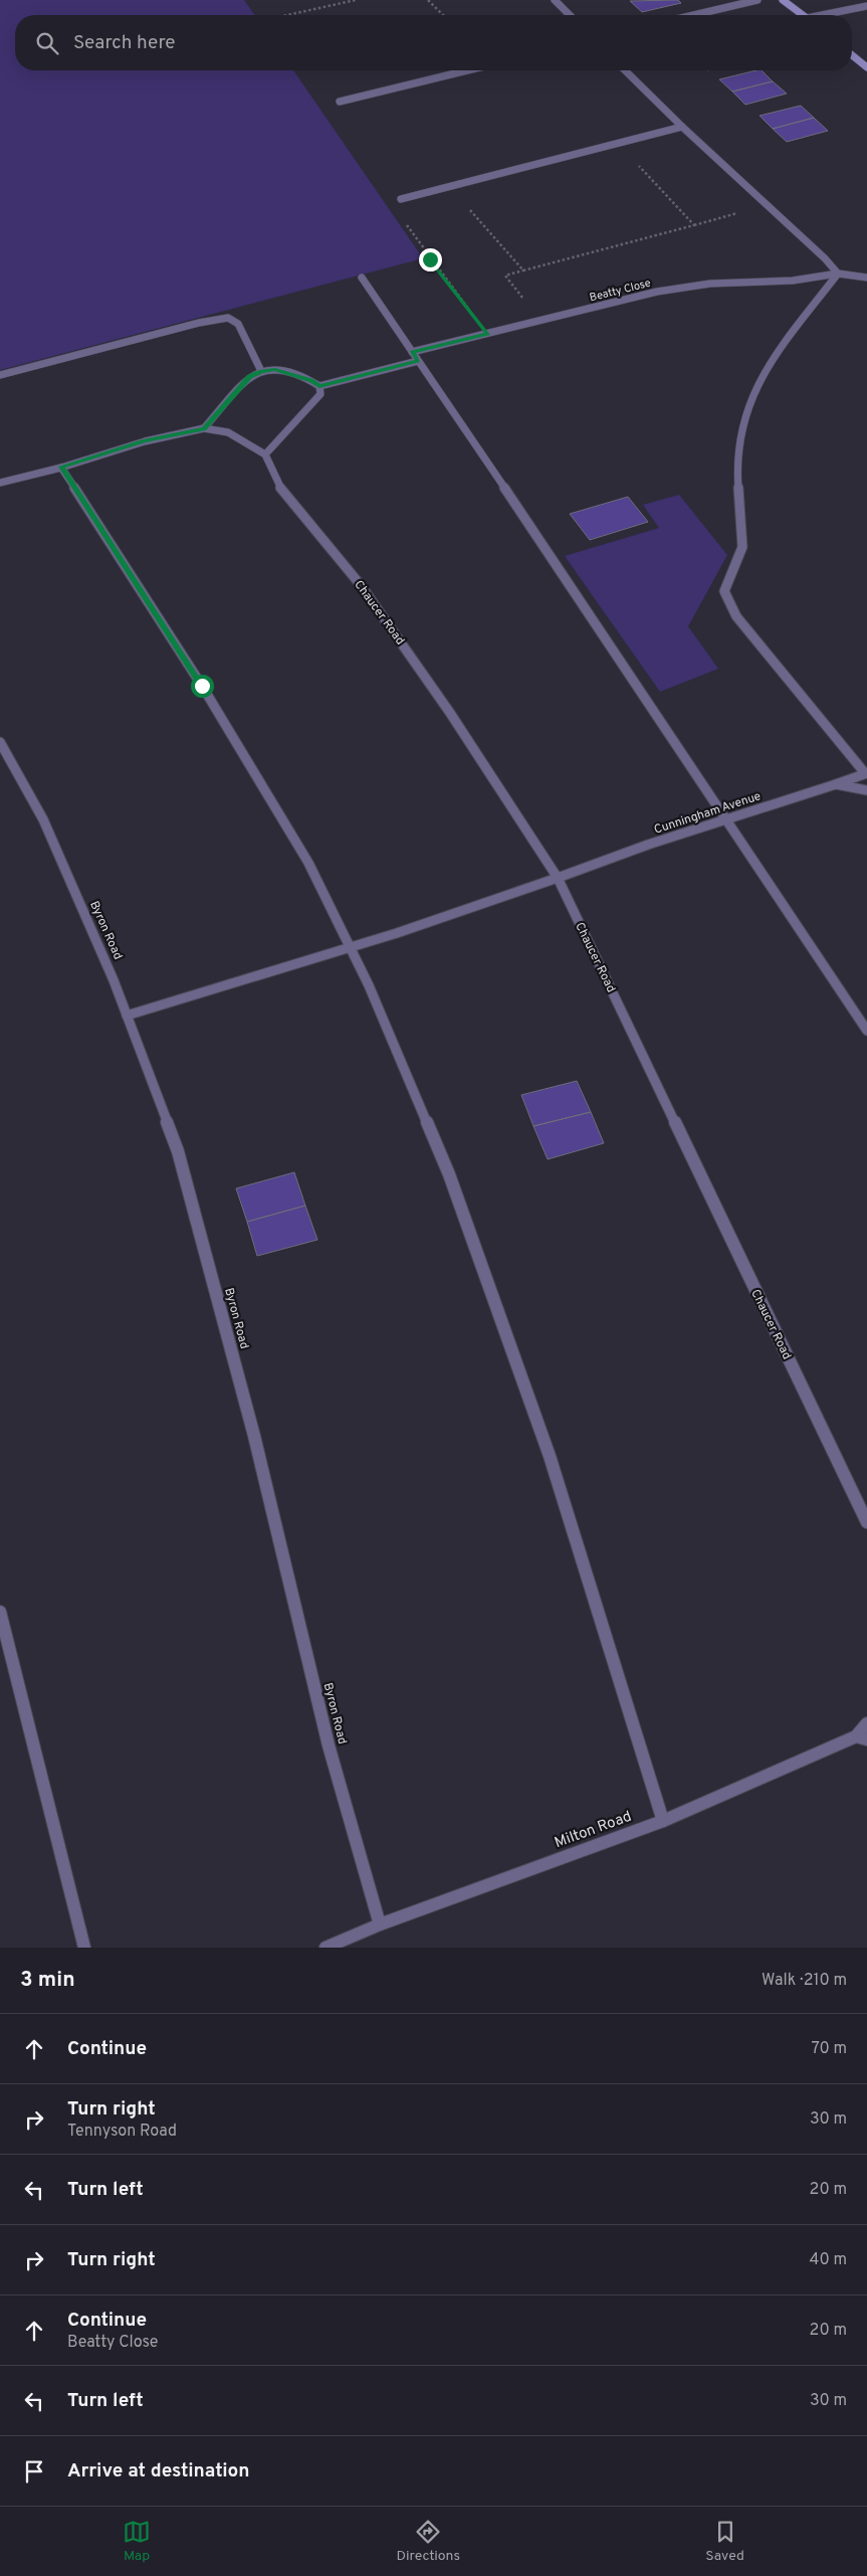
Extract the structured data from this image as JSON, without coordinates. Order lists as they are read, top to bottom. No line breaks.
{"streets":{"street":["Beatty Close","Chaucer Road","Cunningham Avenue","Byron Road","Milton Road"]},"crossings":[["Chaucer Road","Cunningham Avenue"],["Cunningham Avenue","Byron Road"],["Byron Road","Milton Road"]],"page":{"search":"Search here","heading":["3 min","Walk · 210 m"],"list":[["Continue","70 m"],["Turn right","Tennyson Road","30 m"],["Turn left","20 m"],["Turn right","40 m"],["Continue","Beatty Close","20 m"],["Turn left","30 m"],"Arrive at destination"],"nav":["Map","Directions","Saved"]}}
